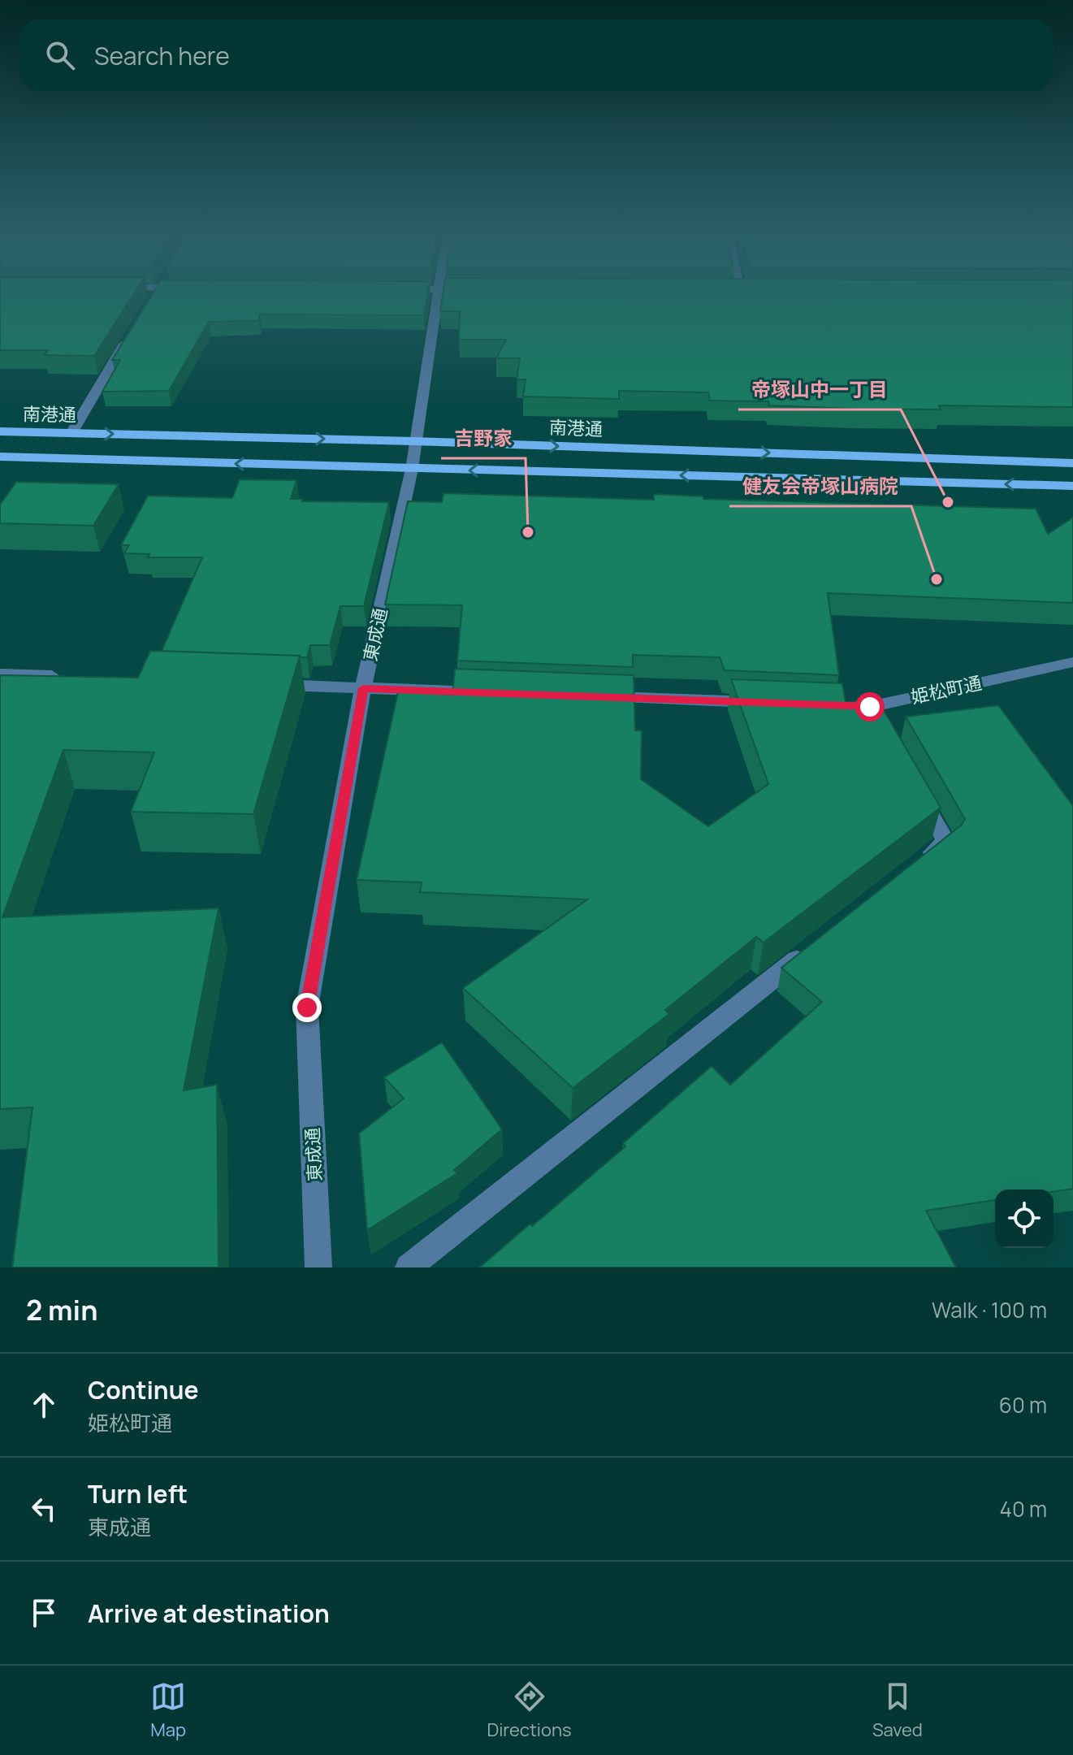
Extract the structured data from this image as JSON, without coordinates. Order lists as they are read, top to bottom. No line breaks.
{"streets":{"main road":["南港通"],"street":["東成通","姫松町通"]},"crossings":[["南港通","東成通"]],"places":["帝塚山中一丁目","吉野家","健友会帝塚山病院"],"page":{"search":"Search here","heading":["2 min","Walk · 100 m"],"list":[["Continue","姫松町通","60 m"],["Turn left","東成通","40 m"],"Arrive at destination"],"nav":["Map","Directions","Saved"]}}
